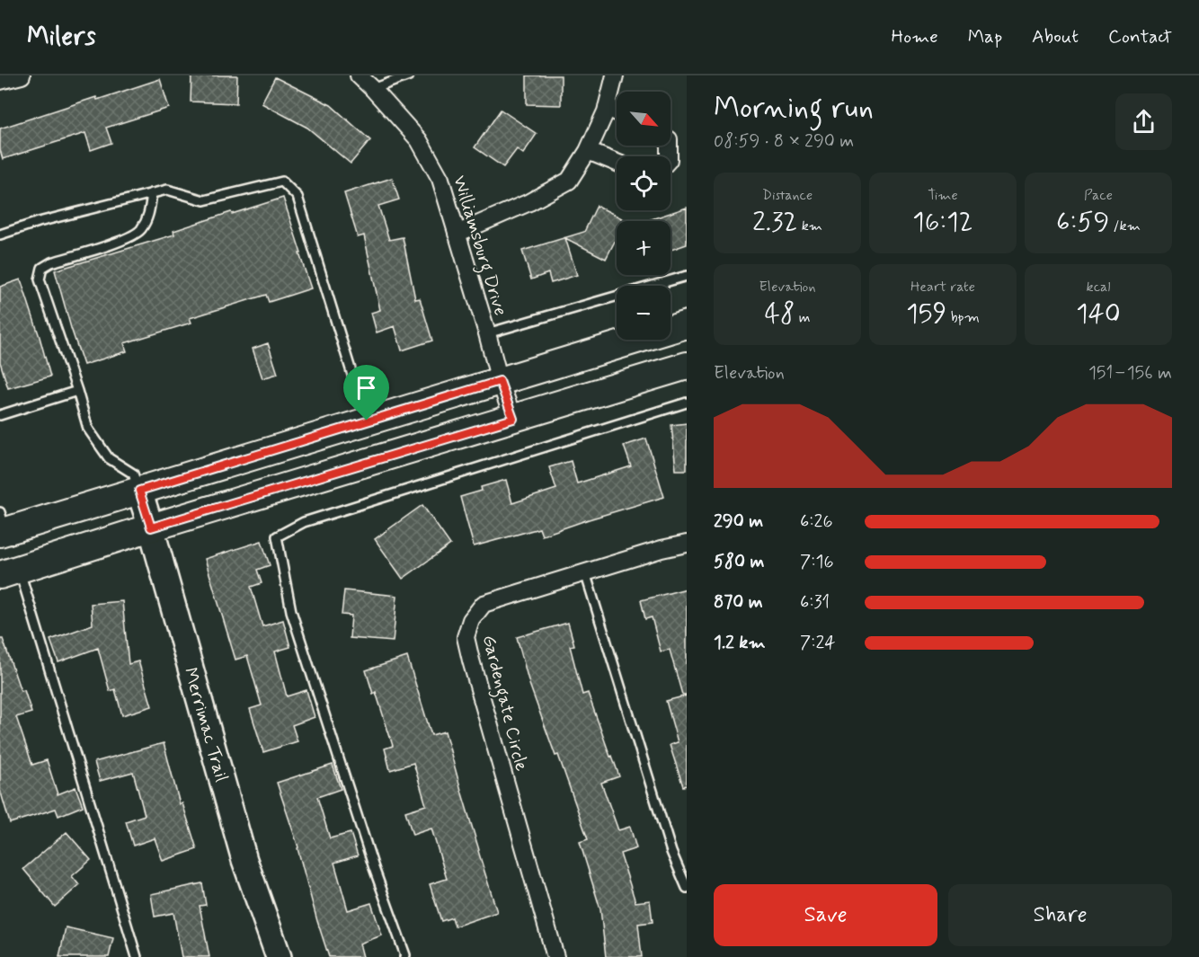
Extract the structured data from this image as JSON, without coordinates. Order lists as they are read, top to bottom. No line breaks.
{"streets":{"street":["Williamsburg Drive","Gardengate Circle","Merrimac Trail"]},"north":"bottom right","page":{"header":"Milers","nav":["Home","Map","About","Contact"],"heading":["Morning run","08:59 · 8 × 290 m"],"map_buttons":["+","−"],"stats":[["Distance","2.32 km"],["Time","16:12"],["Pace","6:59 /km"],["Elevation","48 m"],["Heart rate","159 bpm"],["kcal","140"]],"chart":["Elevation","151–156 m"],"list":[{"name":"290 m","note":"6:26"},{"name":"580 m","note":"7:16"},{"name":"870 m","note":"6:31"},{"name":"1.2 km","note":"7:24"}],"buttons":["Save","Share"]}}
